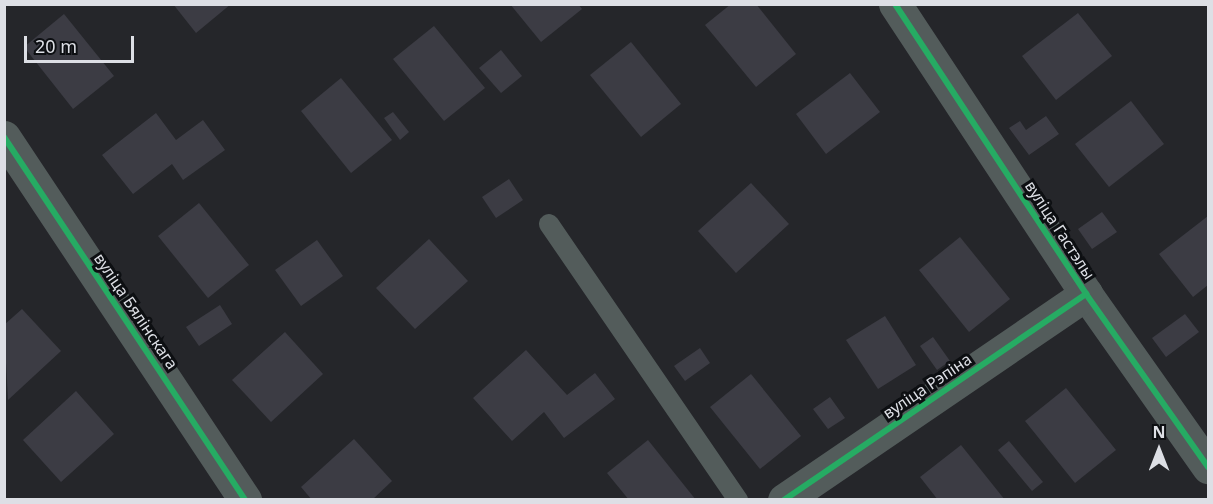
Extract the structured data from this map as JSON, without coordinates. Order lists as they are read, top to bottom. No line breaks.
{"streets":{"street":["вуліца Гастэлы","вуліца Бялінскага","вуліца Рэпіна"]},"crossings":[["вуліца Гастэлы","вуліца Рэпіна"]],"scale_bar":"20 m","north":"top"}
